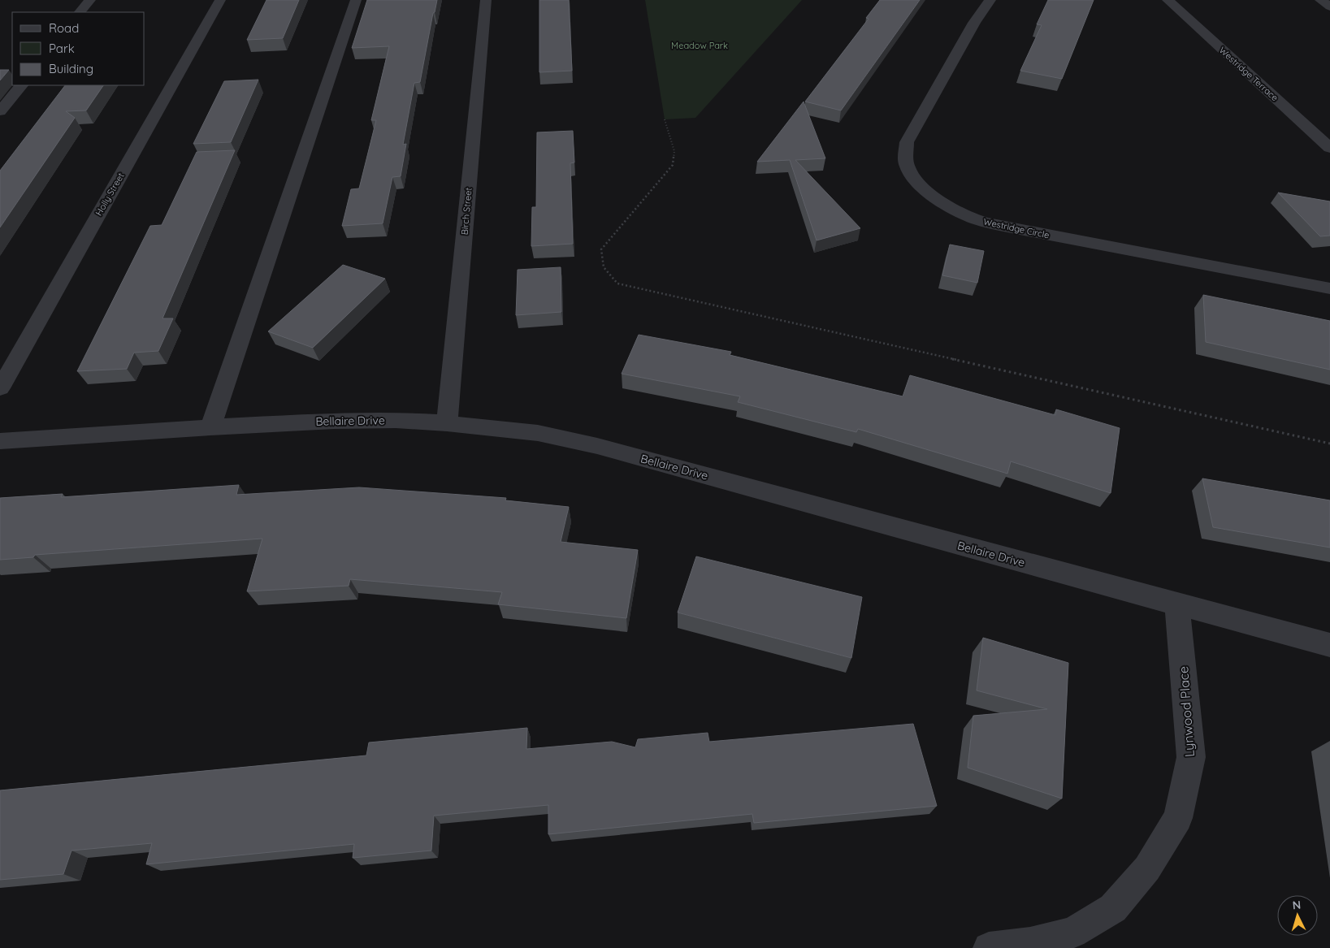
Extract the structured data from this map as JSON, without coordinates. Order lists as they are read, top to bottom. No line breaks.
{"streets":{"street":["Westridge Terrace","Holly Street","Birch Street","Westridge Circle","Bellaire Drive","Lynwood Place"]},"crossings":[["Birch Street","Bellaire Drive"],["Bellaire Drive","Lynwood Place"]],"parks":["Meadow Park"],"legend":["Road","Park","Building"],"north":"top"}
